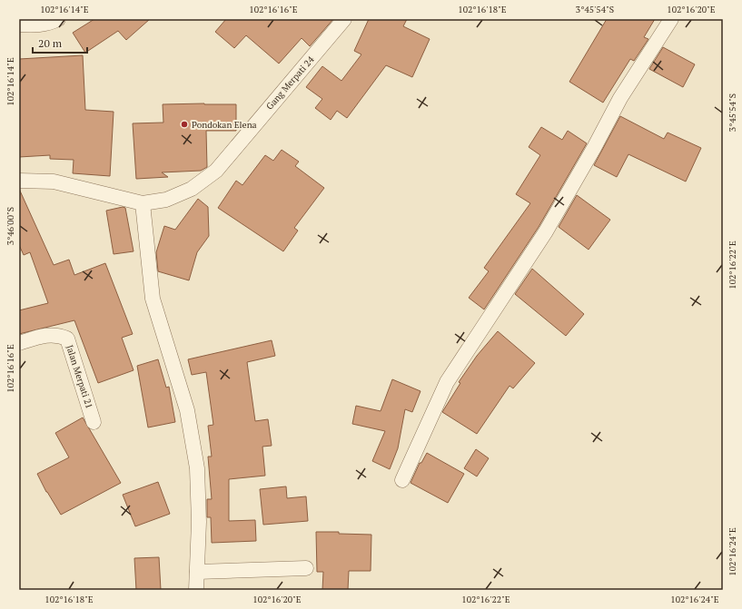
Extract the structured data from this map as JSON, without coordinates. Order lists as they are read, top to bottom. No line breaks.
{"streets":{"street":["Gang Merpati 24","Jalan Merpati 21"]},"places":["Pondokan Elena"],"scale_bar":"20 m","coordinates":["102°16'14\"E","102°16'16\"E","102°16'18\"E","3°45'54\"S","102°16'20\"E","3°46'00\"S","102°16'22\"E","102°16'24\"E"]}
